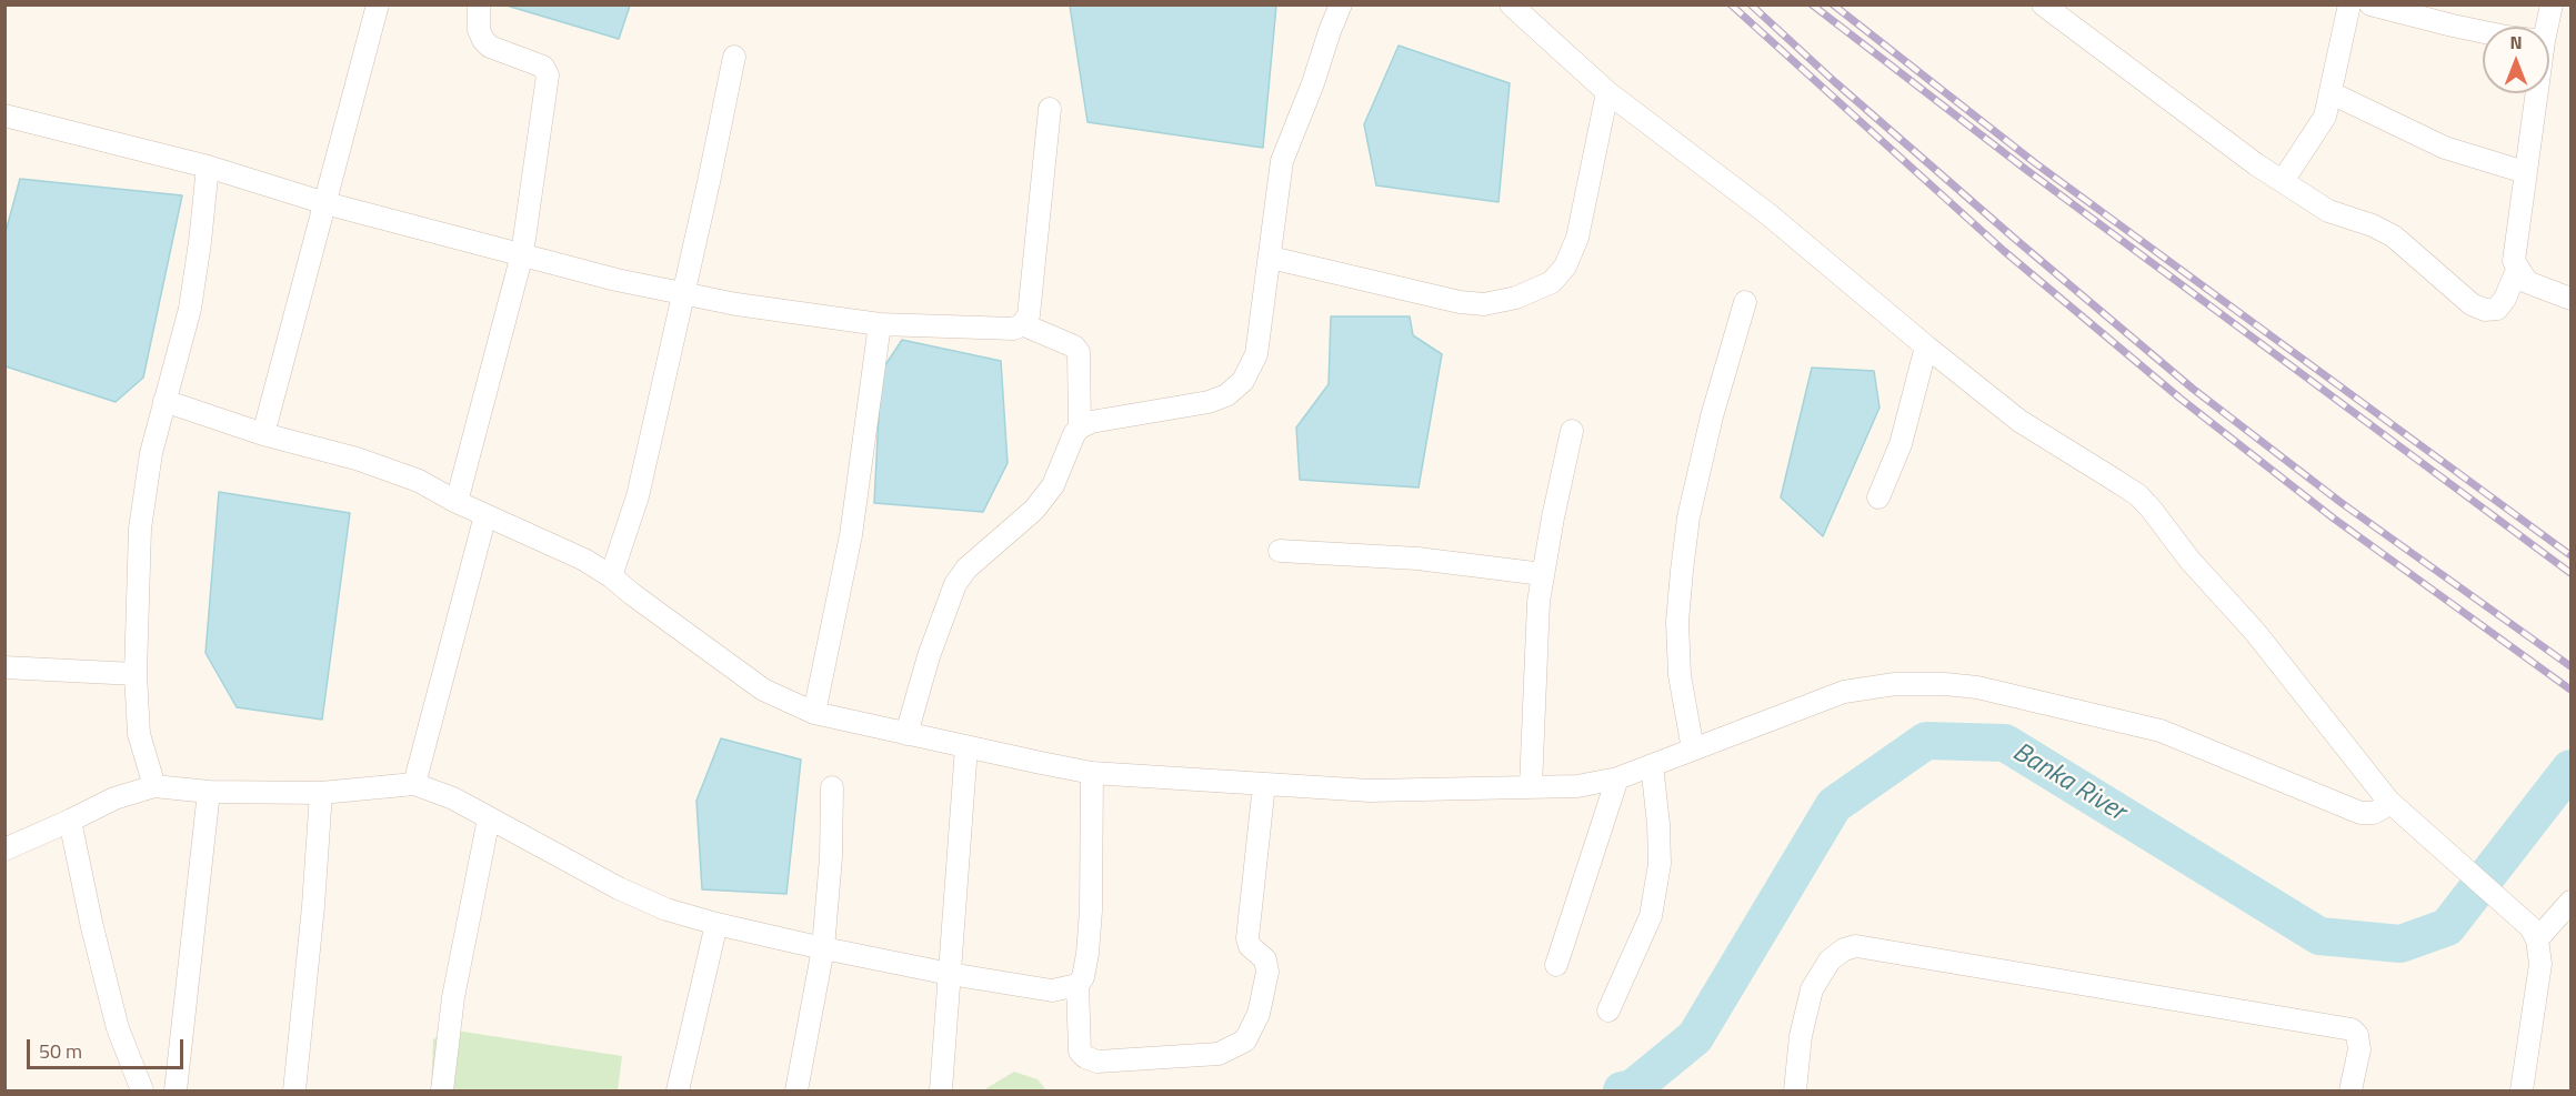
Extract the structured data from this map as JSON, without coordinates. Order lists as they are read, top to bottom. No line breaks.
{"water":["Banka River"],"scale_bar":"50 m","north":"top"}
